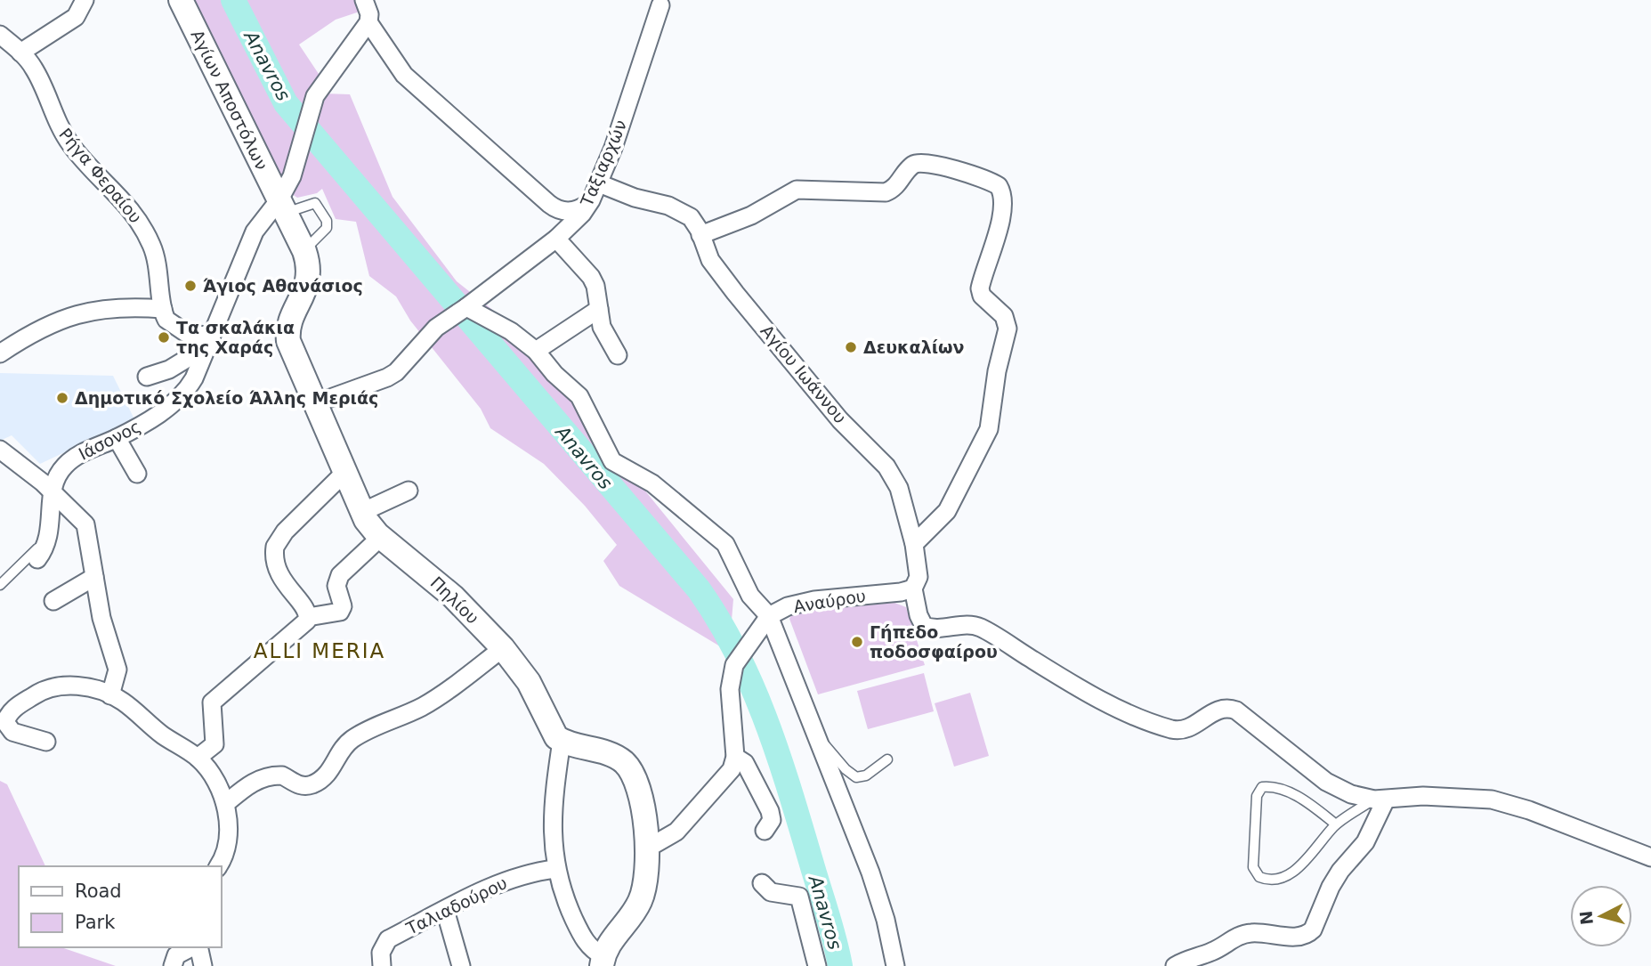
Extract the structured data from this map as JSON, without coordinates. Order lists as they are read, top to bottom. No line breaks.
{"streets":{"main road":["Αγίων Αποστόλων","Πηλίου"],"street":["Ταξιαρχών","Ρήγα Φεραίου","Αγίου Ιωάννου","Ιάσονος","Αναύρου","Ταλιαδούρου"]},"crossings":[["Αγίων Αποστόλων","Ιάσονος"],["Αγίων Αποστόλων","Πηλίου"],["Ταξιαρχών","Αγίου Ιωάννου"],["Ταξιαρχών","Πηλίου"],["Αγίου Ιωάννου","Αναύρου"],["Ιάσονος","Πηλίου"]],"districts":["ALLI MERIA"],"water":["Anavros"],"places":["Άγιος Αθανάσιος","Τα σκαλάκια της Χαράς","Δευκαλίων","Δημοτικό Σχολείο Άλλης Μεριάς","Γήπεδο ποδοσφαίρου"],"legend":["Road","Park"],"north":"left"}
